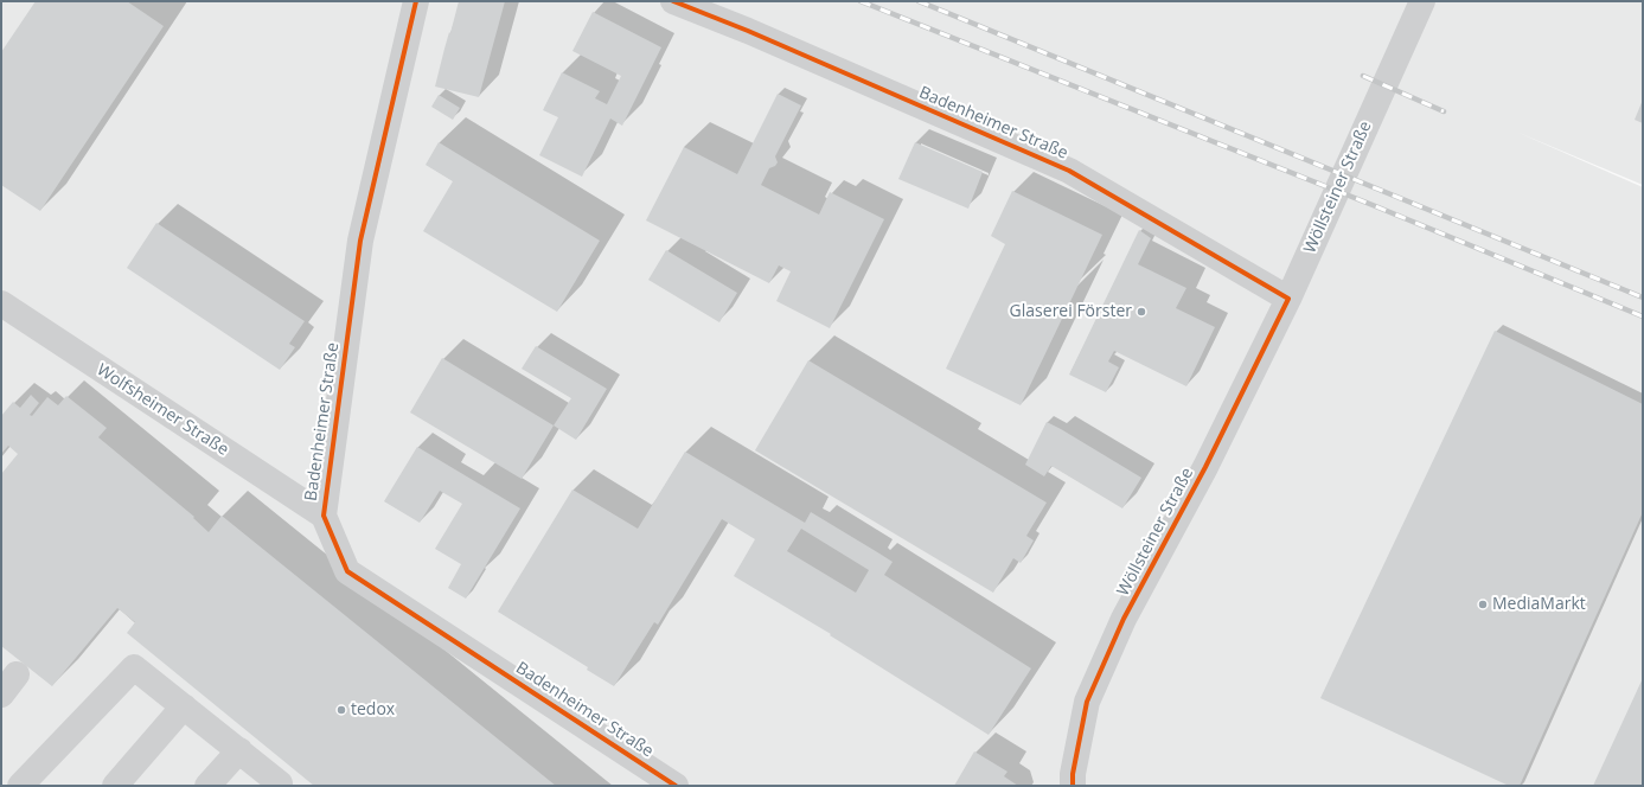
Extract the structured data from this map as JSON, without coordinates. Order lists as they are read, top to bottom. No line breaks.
{"streets":{"street":["Badenheimer Straße","Wöllsteiner Straße","Wolfsheimer Straße"]},"crossings":[["Badenheimer Straße","Wöllsteiner Straße"],["Badenheimer Straße","Wolfsheimer Straße"]],"places":["Glaserei Förster","MediaMarkt","tedox"]}
